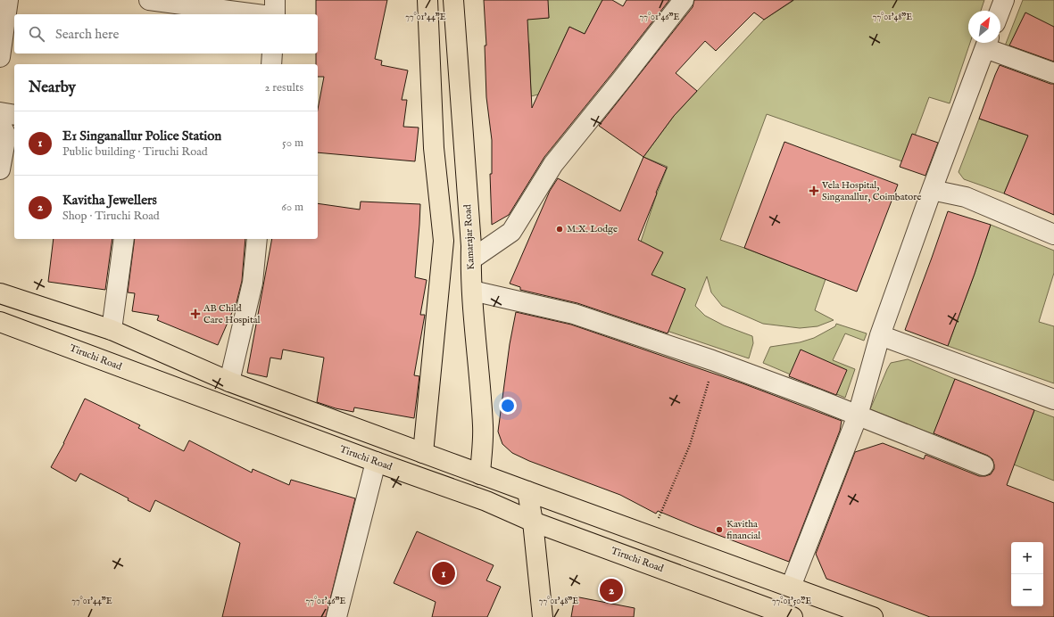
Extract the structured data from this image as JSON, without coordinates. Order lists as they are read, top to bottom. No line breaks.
{"streets":{"main road":["Kamarajar Road","Tiruchi Road"]},"places":{"health":["Vela Hospital, Singanallur, Coimbatore","AB Child Care Hospital"],"other":["M.X. Lodge","Kavitha financial"]},"north":"top right","page":{"search":"Search here","heading":["Nearby","2 results"],"list":[{"mark":"1","name":"E1 Singanallur Police Station","note":"Public building · Tiruchi Road","value":"50 m"},{"mark":"2","name":"Kavitha Jewellers","note":"Shop · Tiruchi Road","value":"60 m"}],"map_buttons":["+","−"],"pins":["1","2"]},"coordinates":["77°01'44\"E","77°01'46\"E","77°01'48\"E","77°01'50\"E"]}
